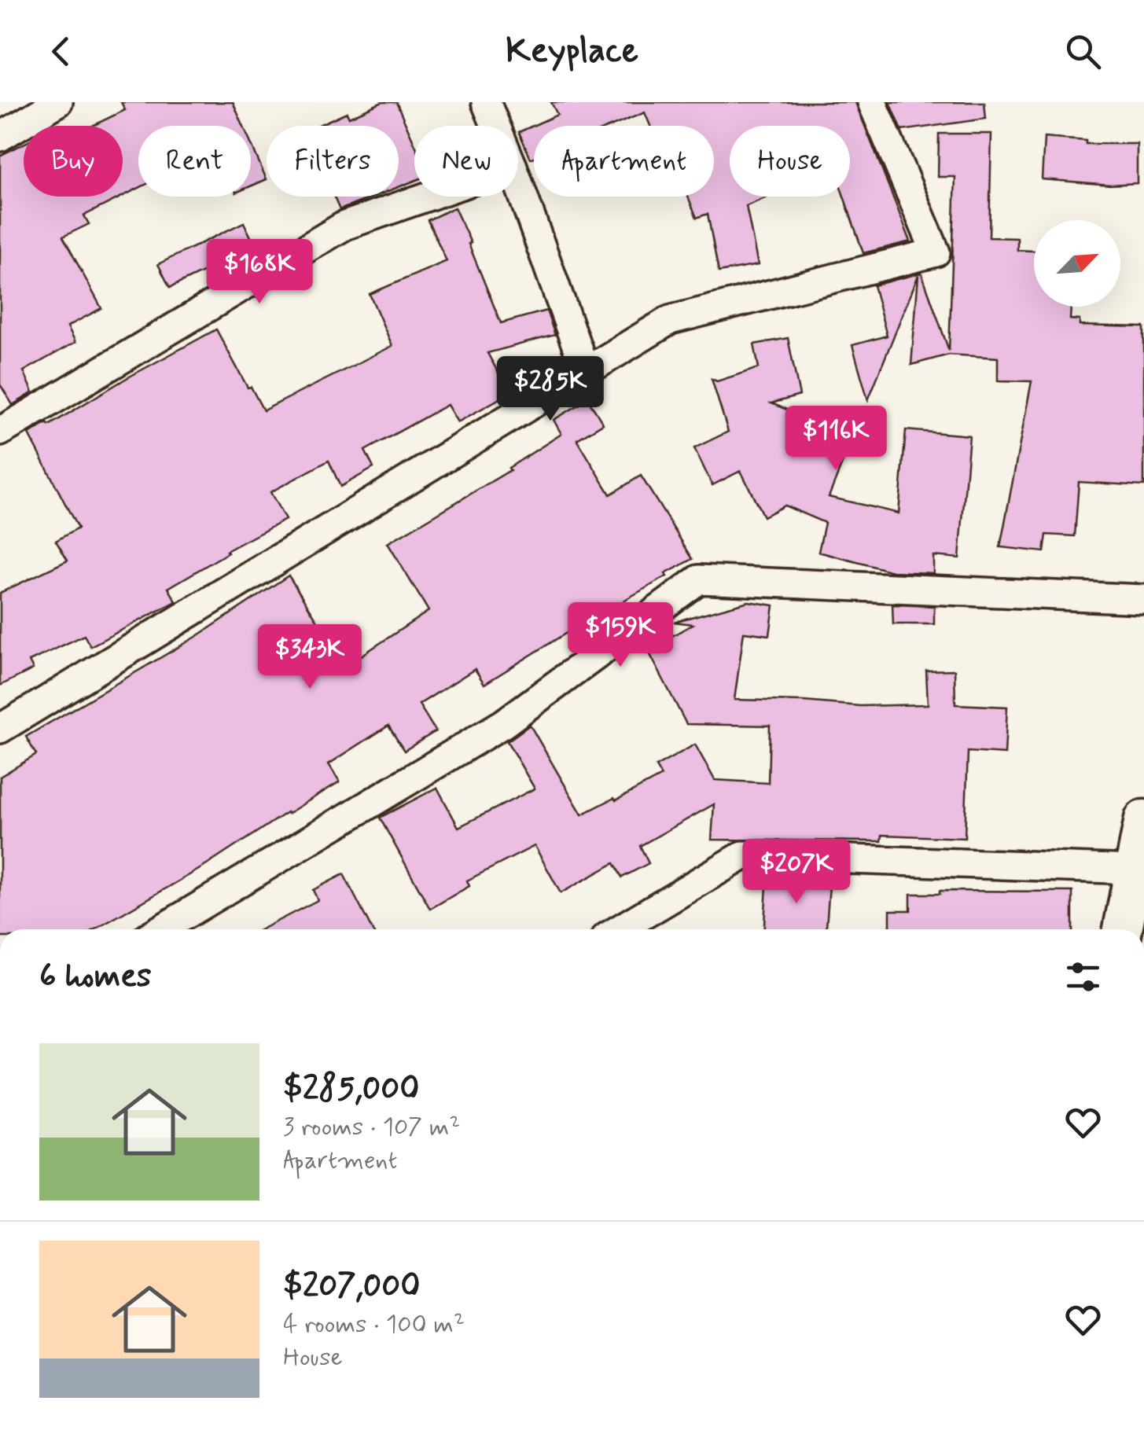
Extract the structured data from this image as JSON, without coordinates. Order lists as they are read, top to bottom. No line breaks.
{"north":"top right","page":{"header":"Keyplace","chip":["Buy","Rent","Filters","New","Apartment","House"],"price":["$168K","$285K","$116K","$159K","$343K","$207K"],"heading":"6 homes","list":[{"name":"$285,000","note":"3 rooms · 107 m² · Apartment"},{"name":"$207,000","note":"4 rooms · 100 m² · House"}]}}
